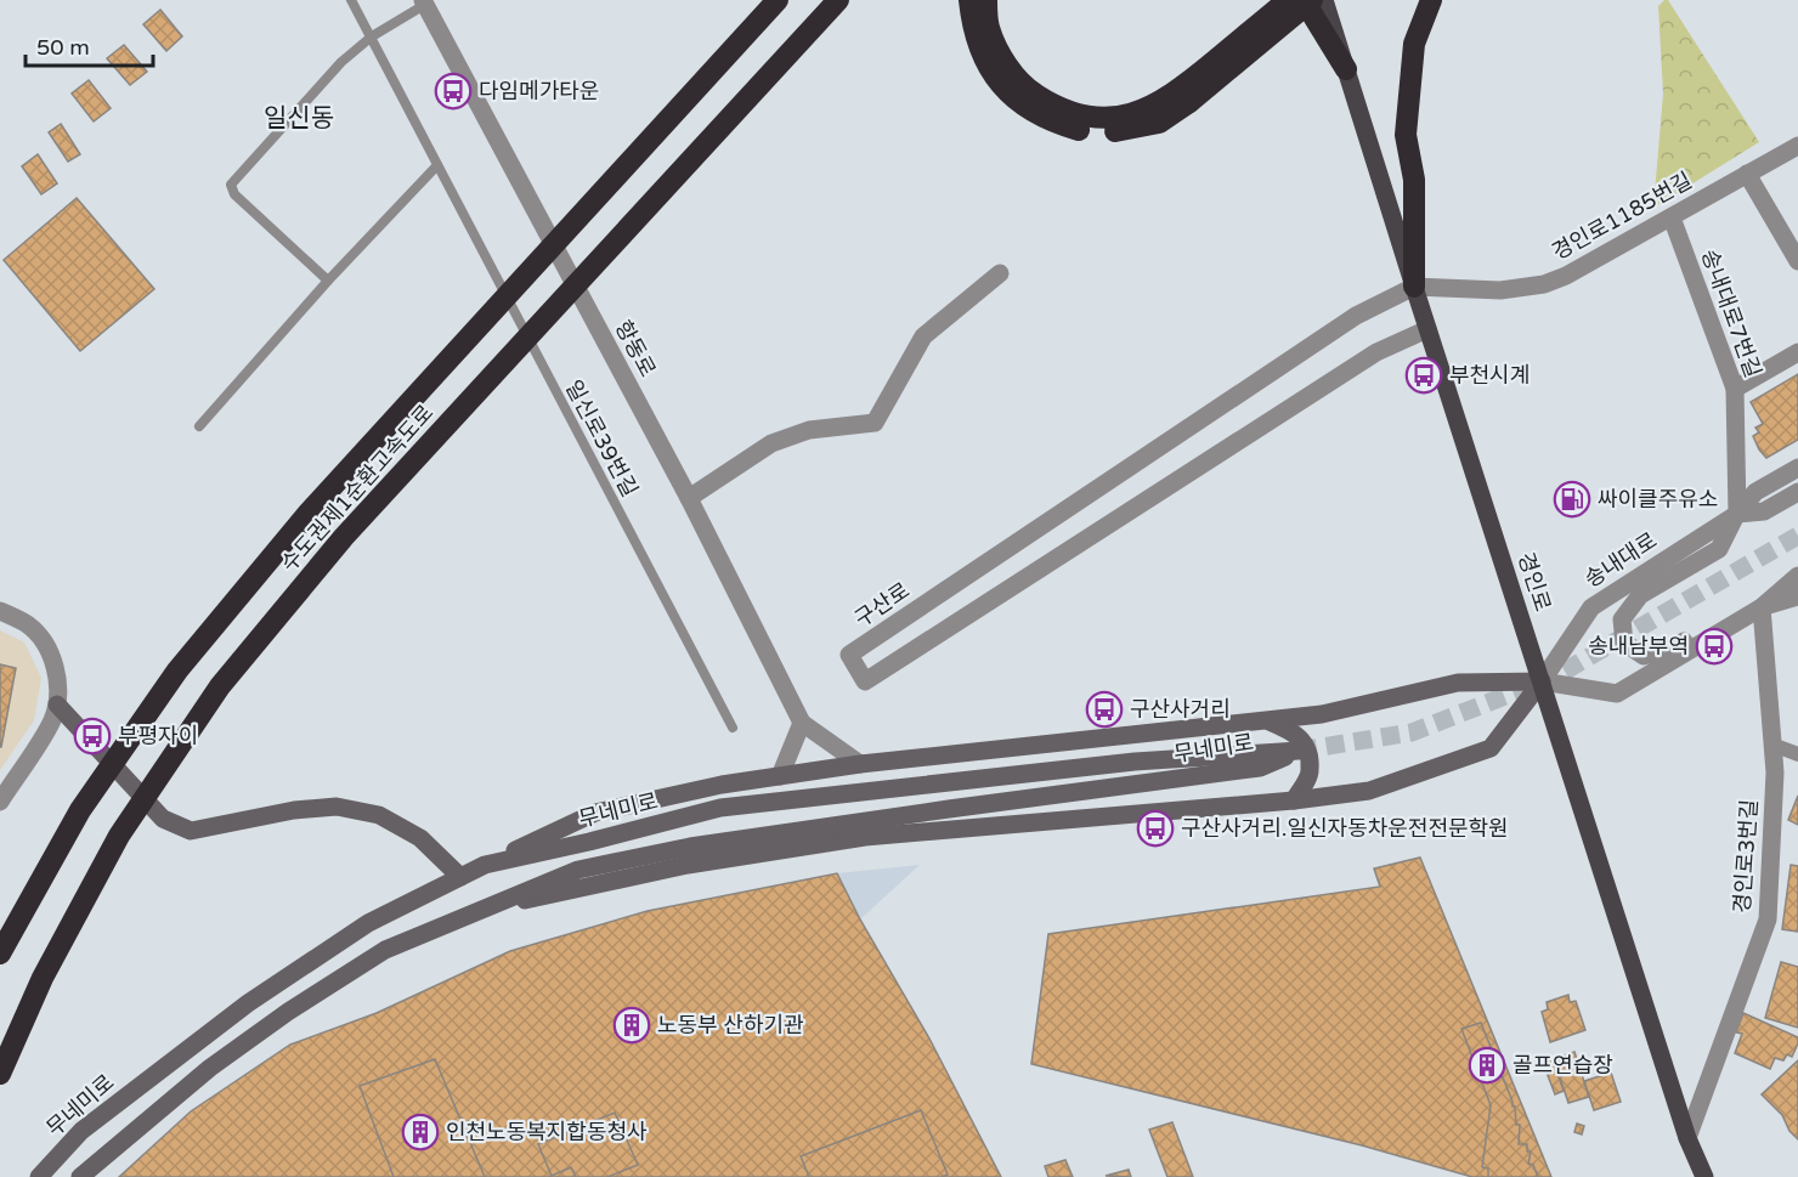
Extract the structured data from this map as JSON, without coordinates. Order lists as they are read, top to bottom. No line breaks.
{"streets":{"highway":["수도권제1순환고속도로"],"main road":["경인로","무네미로"],"street":["경인로1185번길","송내대로7번길","항동로","송내대로","구산로","경인로3번길"],"lane":["일신로39번길"]},"crossings":[["경인로1185번길","송내대로7번길"],["경인로1185번길","경인로"],["경인로1185번길","구산로"],["송내대로7번길","송내대로"],["송내대로","경인로"],["경인로","구산로"],["경인로","경인로3번길"]],"districts":["일신동"],"places":{"bus stop":["다임메가타운","부천시계","송내남부역","구산사거리","부평자이","구산사거리.일신자동차운전전문학원"],"fuel station":["싸이클주유소"],"building":["노동부 산하기관","골프연습장","인천노동복지합동청사"]},"scale_bar":"50 m"}
